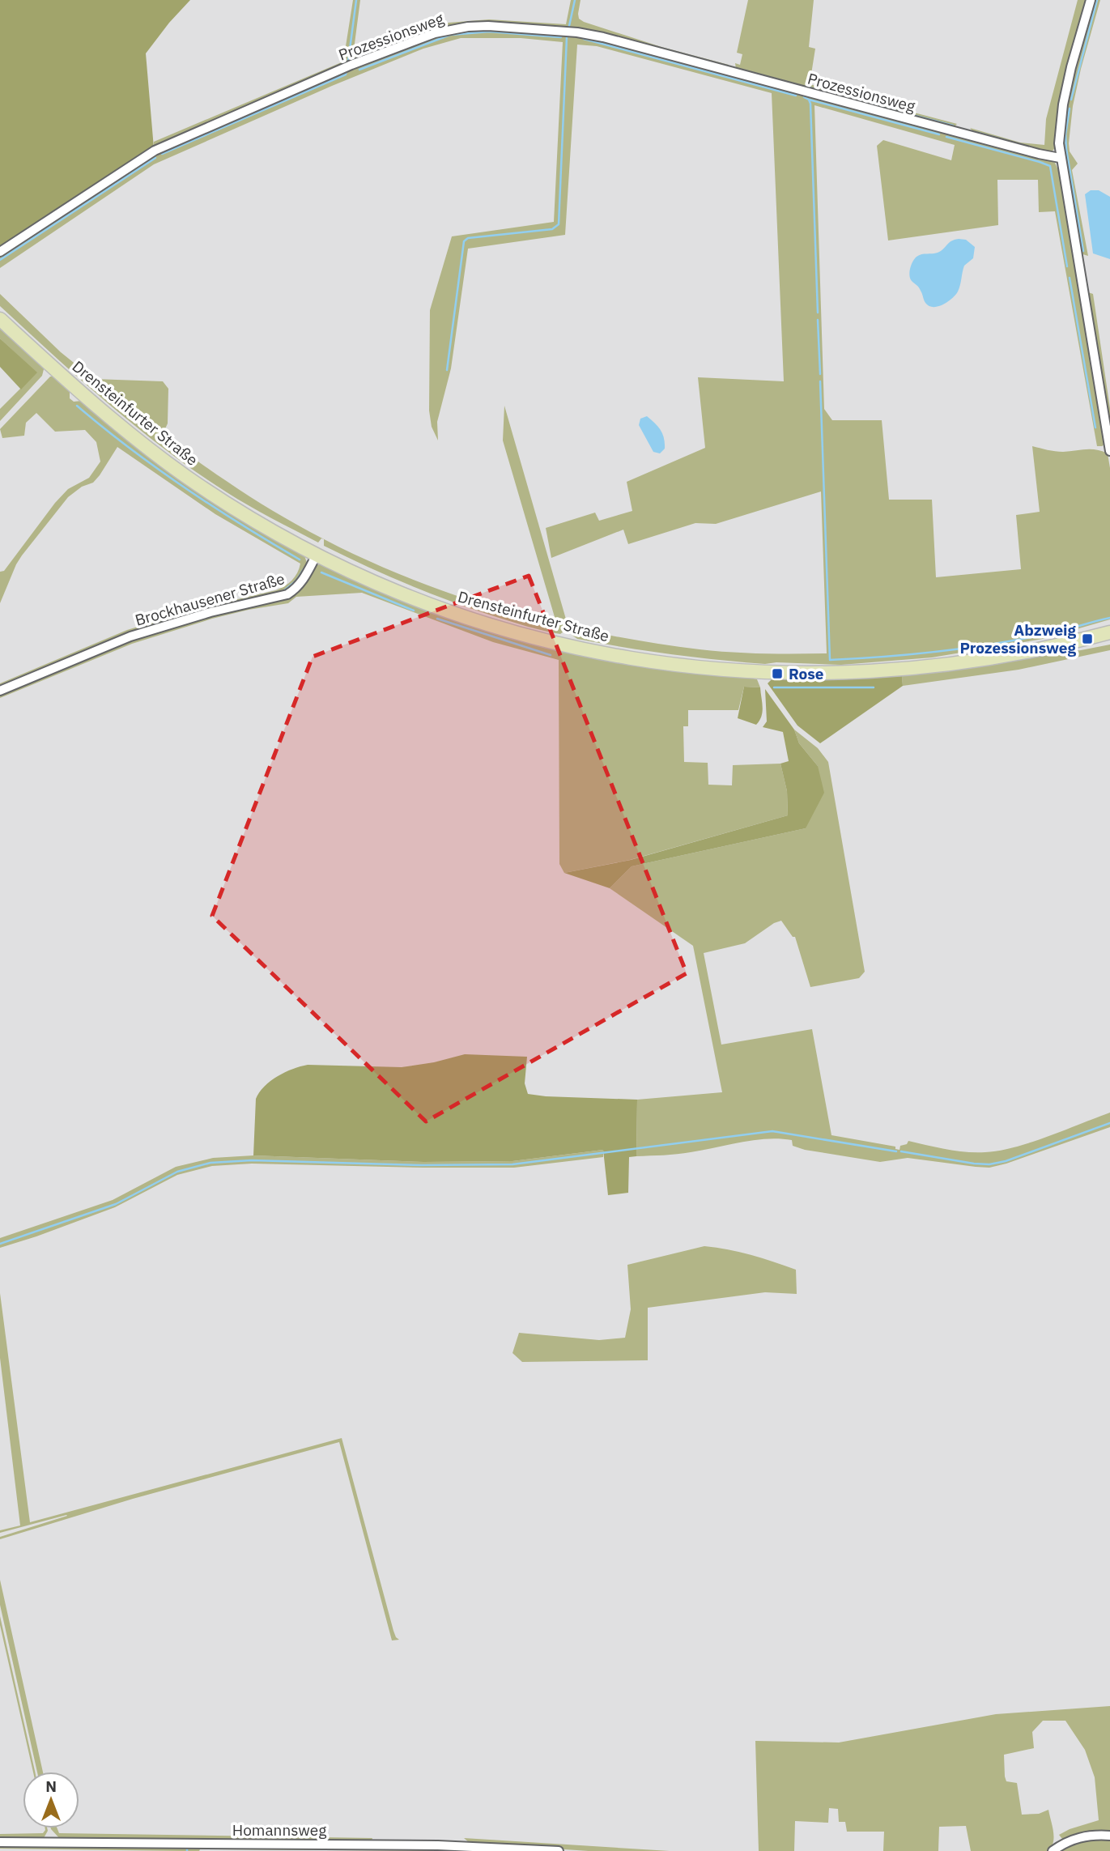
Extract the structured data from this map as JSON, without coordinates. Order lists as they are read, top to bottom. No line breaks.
{"streets":{"main road":["Drensteinfurter Straße"],"street":["Prozessionsweg","Brockhausener Straße","Homannsweg"]},"crossings":[["Drensteinfurter Straße","Brockhausener Straße"]],"places":{"transit":["Abzweig Prozessionsweg","Rose"]},"north":"top"}
